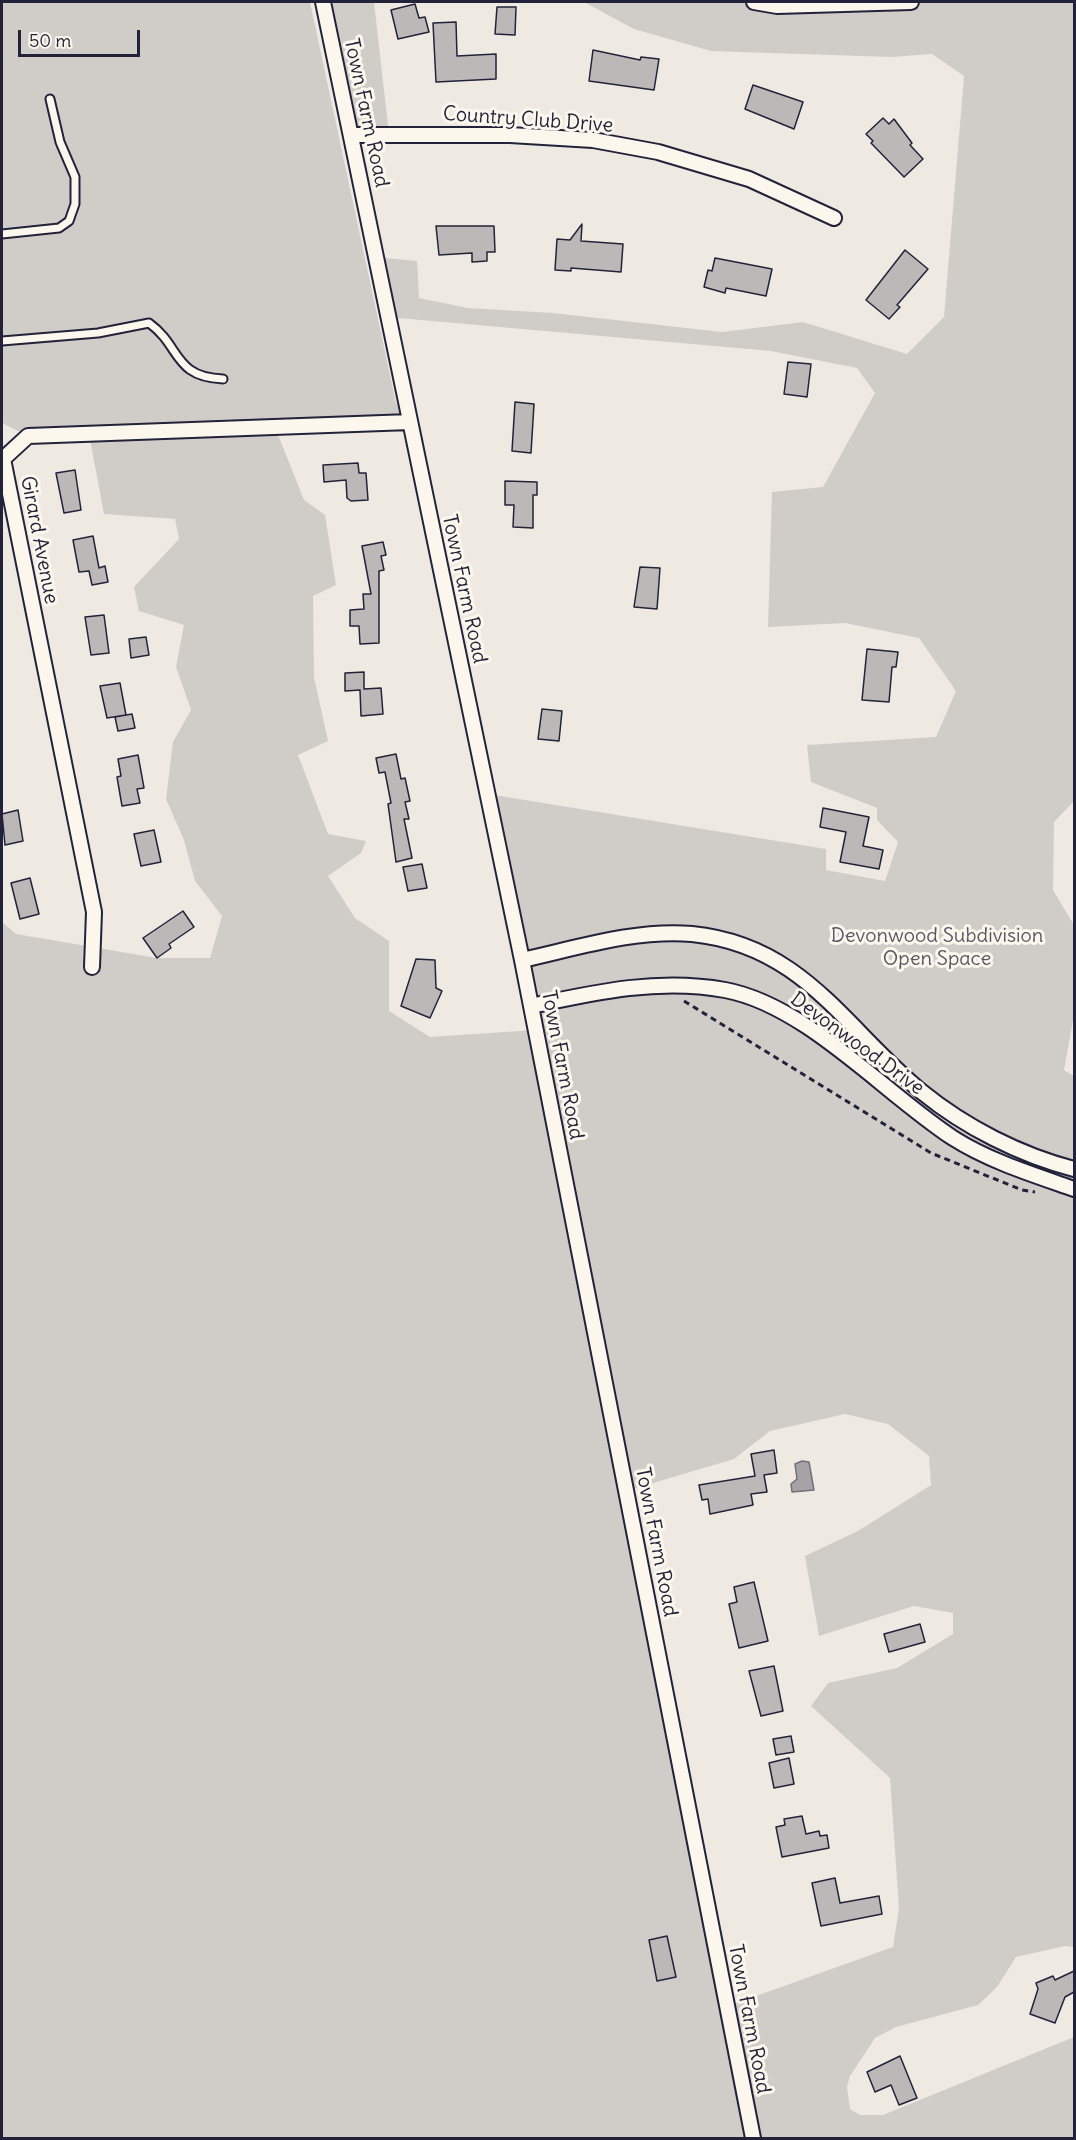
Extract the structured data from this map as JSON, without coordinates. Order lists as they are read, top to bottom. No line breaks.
{"streets":{"street":["Town Farm Road","Country Club Drive","Girard Avenue","Devonwood Drive"]},"crossings":[["Town Farm Road","Country Club Drive"],["Town Farm Road","Girard Avenue"],["Town Farm Road","Devonwood Drive"]],"parks":["Devonwood Subdivision Open Space"],"scale_bar":"50 m"}
